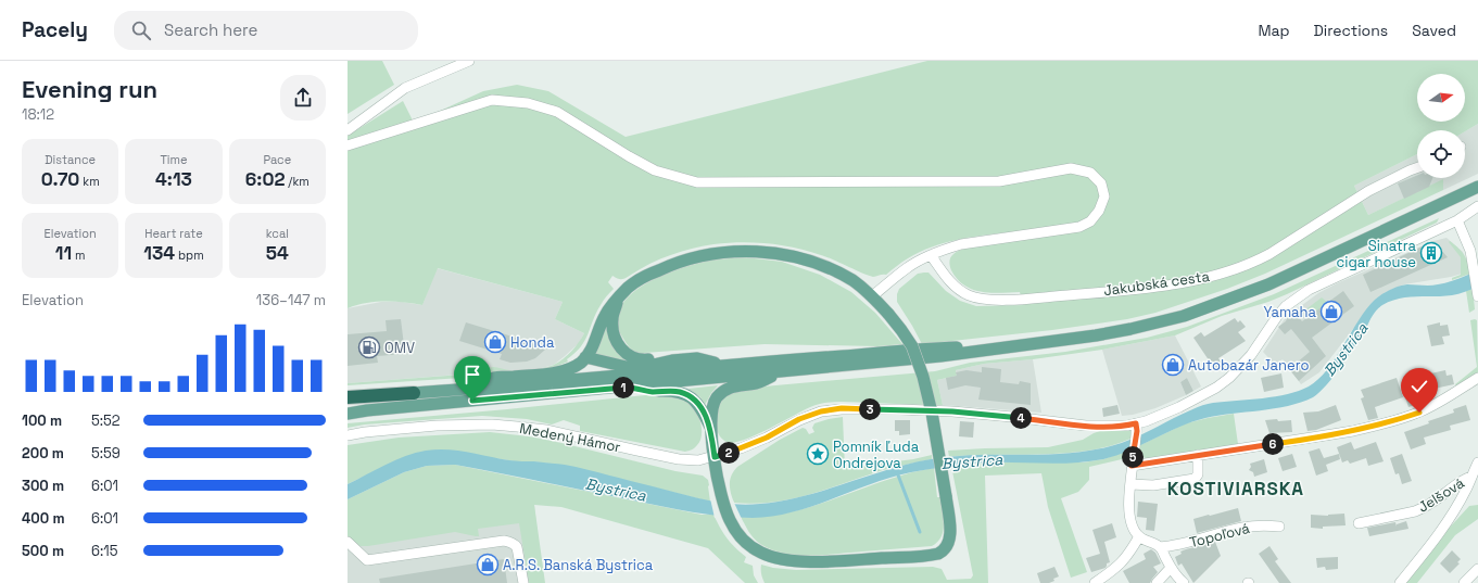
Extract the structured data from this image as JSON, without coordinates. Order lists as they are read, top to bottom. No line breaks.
{"streets":{"street":["Jakubská cesta","Medený Hámor","Jelšová","Topoľová"]},"districts":["KOSTIVIARSKA"],"water":["Bystrica"],"places":{"building":["Sinatra cigar house"],"shop":["Yamaha","Honda","Autobazár Janero","A.R.S. Banská Bystrica"],"fuel station":["OMV"],"place":["Pomník Ľuda Ondrejova"]},"north":"right","page":{"header":"Pacely","search":"Search here","nav":["Map","Directions","Saved"],"heading":["Evening run","18:12"],"stats":[["Distance","0.70 km"],["Time","4:13"],["Pace","6:02 /km"],["Elevation","11 m"],["Heart rate","134 bpm"],["kcal","54"]],"chart":["Elevation","136–147 m"],"pins":["1","3","4","6","2","5"],"list":[{"name":"100 m","note":"5:52"},{"name":"200 m","note":"5:59"},{"name":"300 m","note":"6:01"},{"name":"400 m","note":"6:01"},{"name":"500 m","note":"6:15"}]}}
